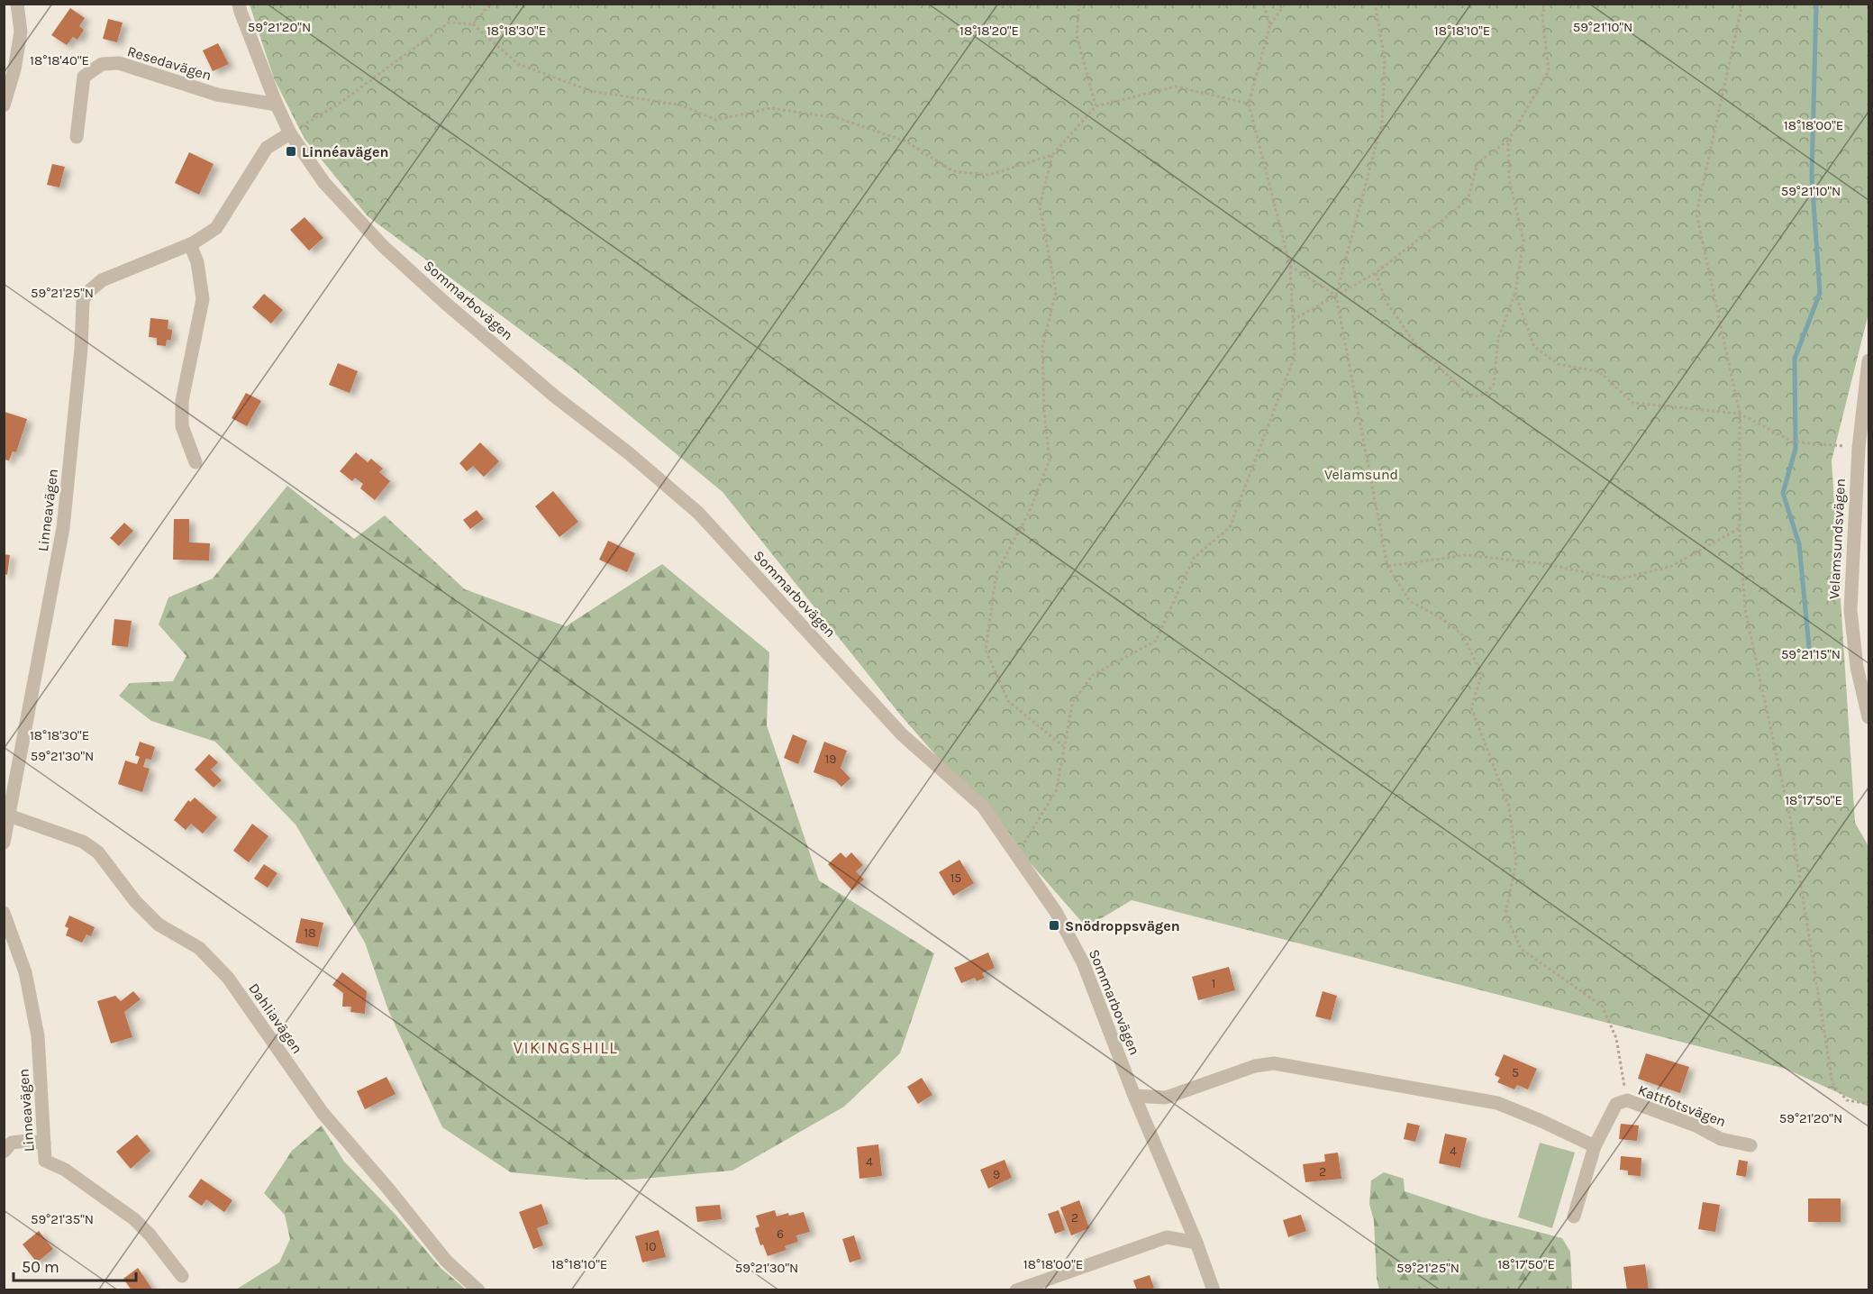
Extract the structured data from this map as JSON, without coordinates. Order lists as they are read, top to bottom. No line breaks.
{"streets":{"street":["Resedavägen","Sommarbovägen","Linneavägen","Velamsundsvägen","Dahliavägen","Kattfotsvägen"]},"crossings":[["Resedavägen","Sommarbovägen"],["Sommarbovägen","Linneavägen"],["Linneavägen","Dahliavägen"]],"districts":["VIKINGSHILL"],"parks":["Velamsund"],"places":{"transit":["Linnéavägen","Snödroppsvägen"]},"house_numbers":["19","15","18","1","5","4","4","2","9","2","6","10"],"scale_bar":"50 m","coordinates":["59°21'20\"N","59°21'10\"N","18°18'30\"E","18°18'20\"E","18°18'10\"E","18°18'40\"E","18°18'00\"E","59°21'25\"N","59°21'15\"N","59°21'30\"N","18°17'50\"E","59°21'35\"N"]}
